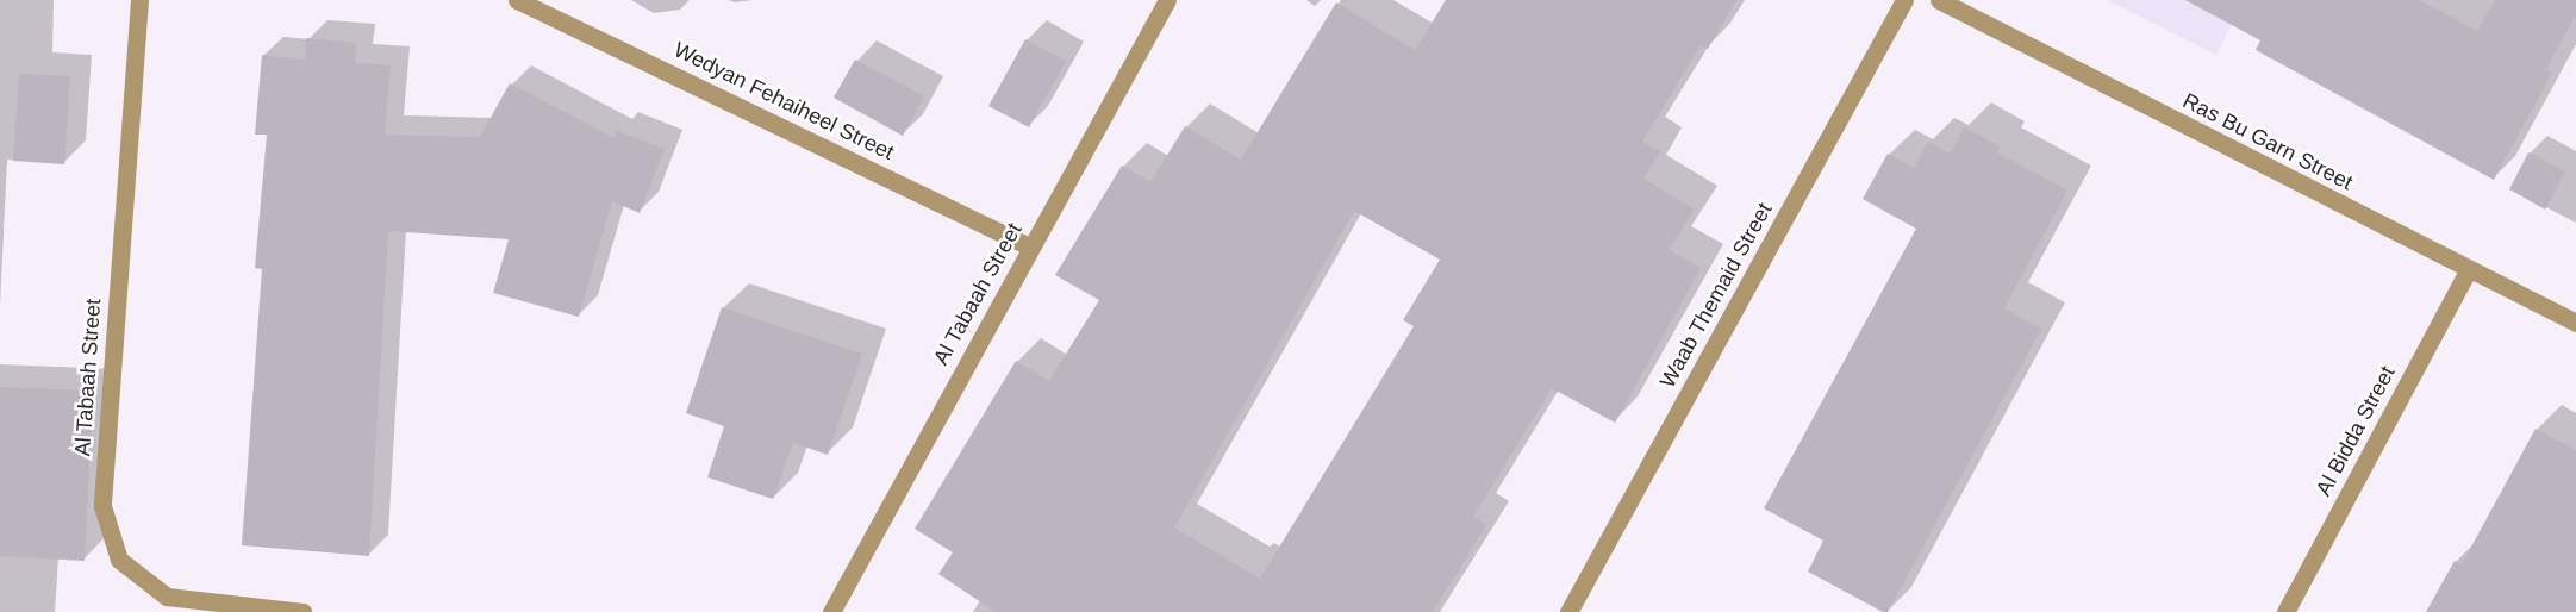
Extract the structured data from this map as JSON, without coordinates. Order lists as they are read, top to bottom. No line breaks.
{"streets":{"street":["Wedyan Fehaiheel Street","Ras Bu Garn Street","Al Tabaah Street","Waab Themaid Street","Al Bidda Street"]},"crossings":[["Wedyan Fehaiheel Street","Al Tabaah Street"],["Ras Bu Garn Street","Al Bidda Street"]]}
